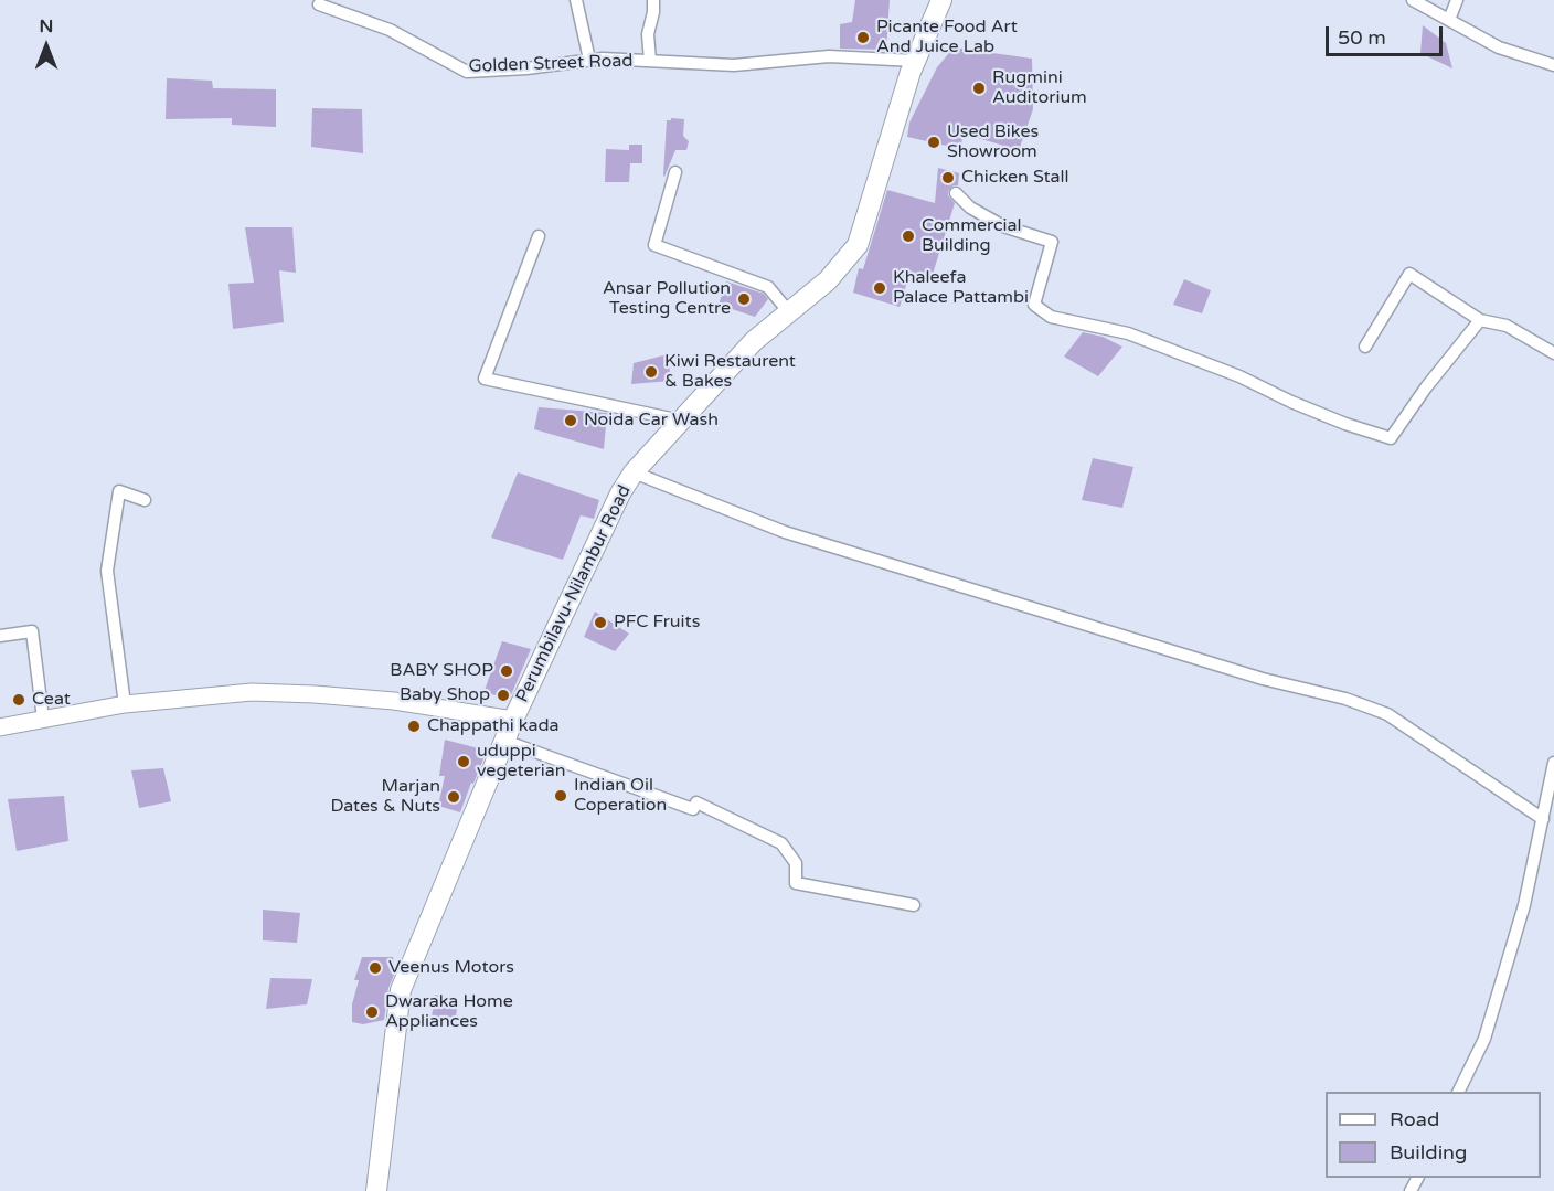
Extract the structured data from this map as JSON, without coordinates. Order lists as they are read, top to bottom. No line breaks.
{"streets":{"main road":["Perumbilavu-Nilambur Road"],"street":["Golden Street Road"]},"crossings":[["Golden Street Road","Perumbilavu-Nilambur Road"]],"places":["Picante Food Art And Juice Lab","Rugmini Auditorium","Used Bikes Showroom","Chicken Stall","Commercial Building","Khaleefa Palace Pattambi","Ansar Pollution Testing Centre","Kiwi Restaurent & Bakes","Noida Car Wash","PFC Fruits","BABY SHOP","Baby Shop","Ceat","Chappathi kada","uduppi vegeterian","Indian Oil Coperation","Marjan Dates & Nuts","Veenus Motors","Dwaraka Home Appliances"],"legend":["Road","Building"],"scale_bar":"50 m","north":"top"}
